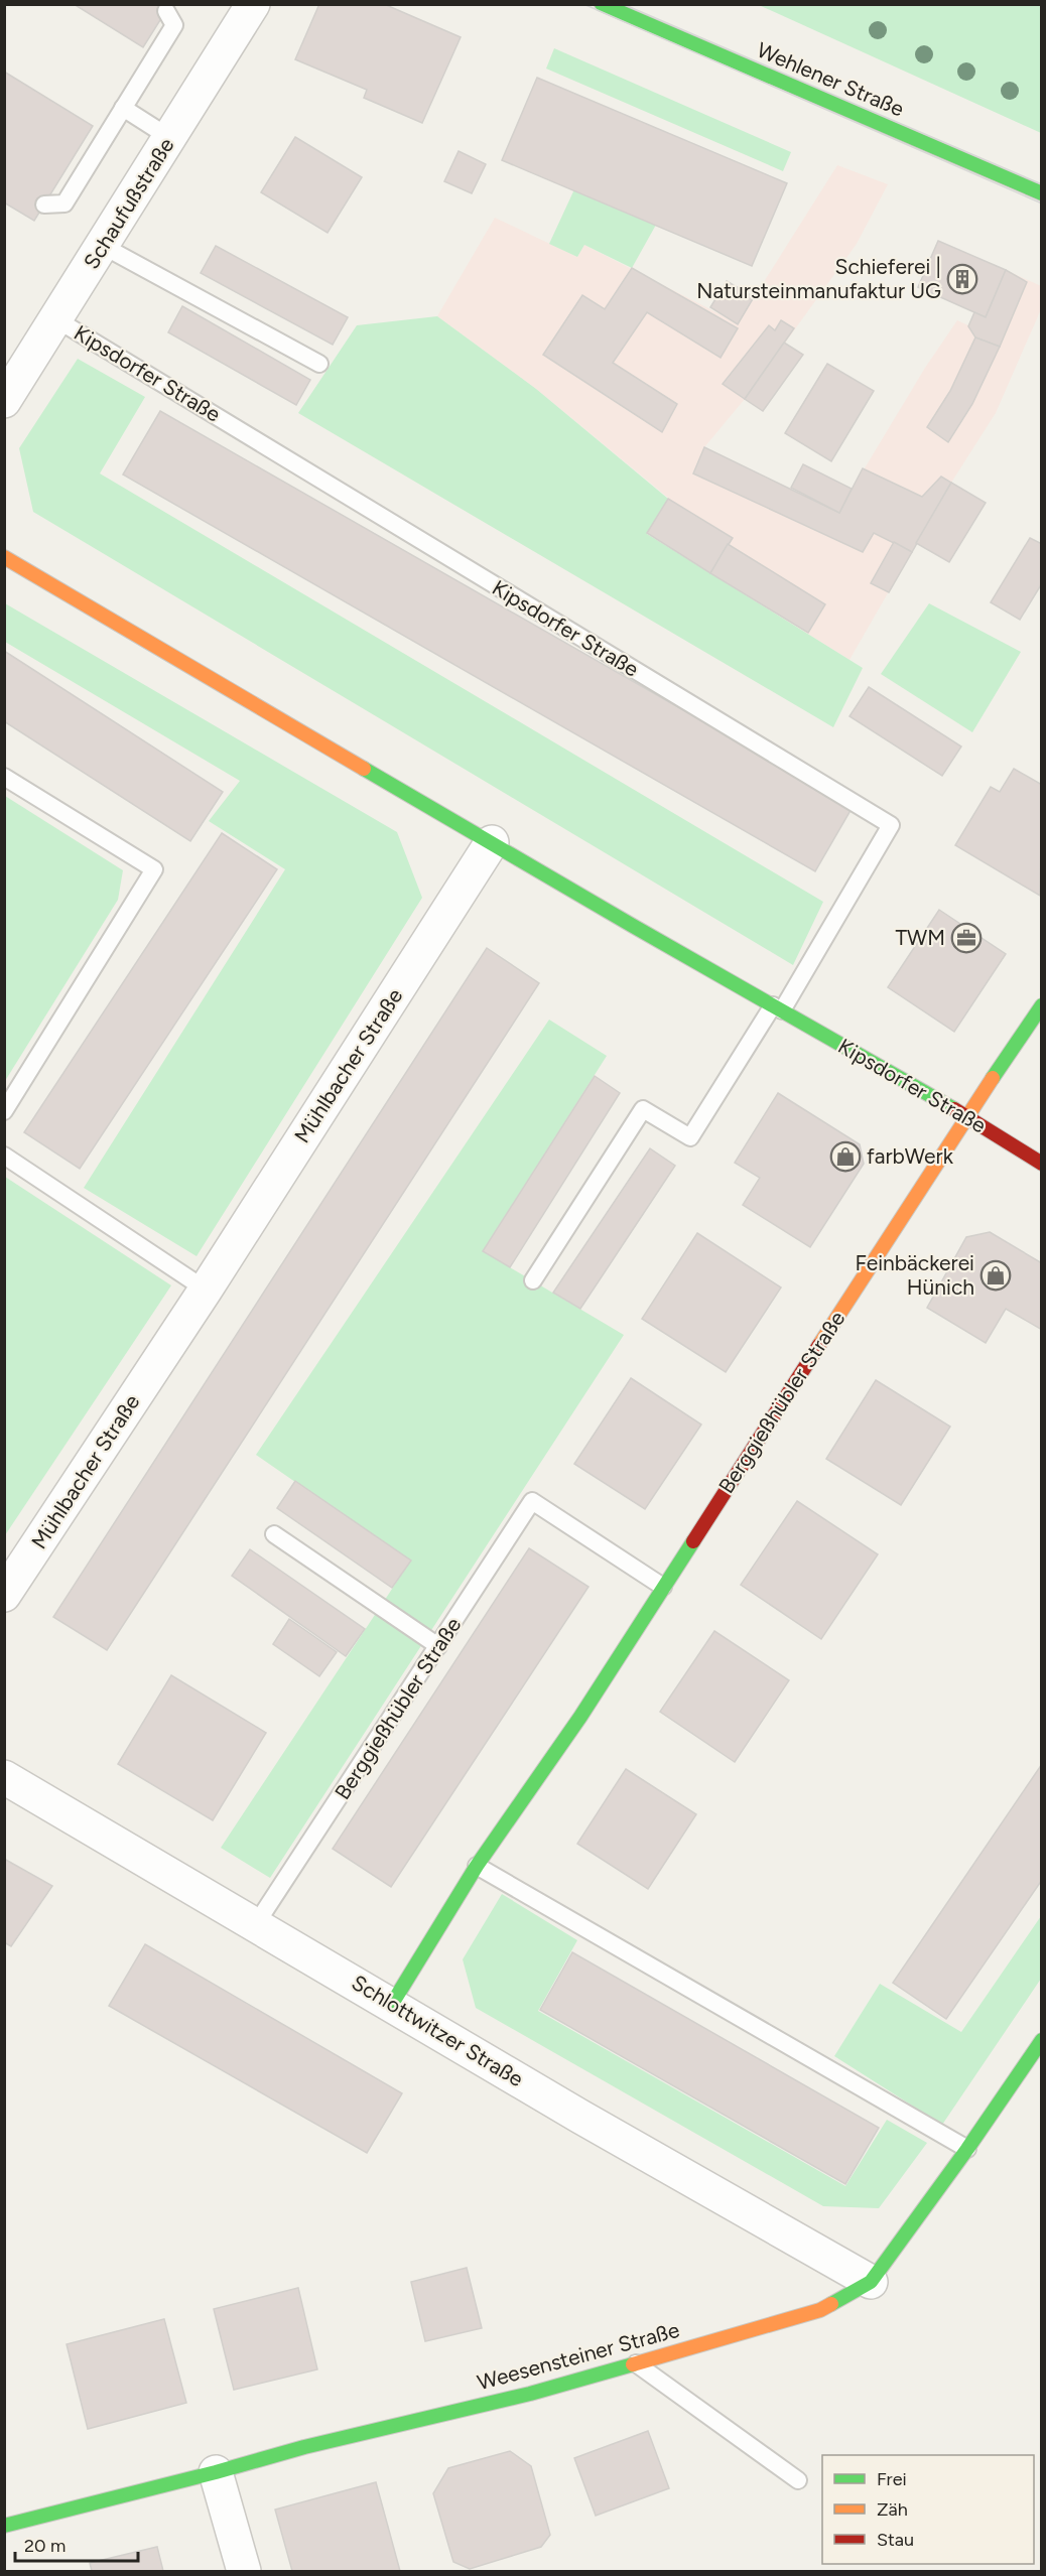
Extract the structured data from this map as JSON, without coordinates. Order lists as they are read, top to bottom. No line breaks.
{"streets":{"street":["Wehlener Straße","Schaufußstraße","Kipsdorfer Straße","Mühlbacher Straße","Berggießhübler Straße","Schlottwitzer Straße","Weesensteiner Straße"]},"crossings":[["Schaufußstraße","Kipsdorfer Straße"],["Kipsdorfer Straße","Mühlbacher Straße"],["Kipsdorfer Straße","Berggießhübler Straße"],["Berggießhübler Straße","Schlottwitzer Straße"],["Schlottwitzer Straße","Weesensteiner Straße"]],"places":{"building":["Schieferei | Natursteinmanufaktur UG"],"office":["TWM"],"shop":["farbWerk","Feinbäckerei Hünich"]},"legend":["Frei","Zäh","Stau"],"scale_bar":"20 m"}
